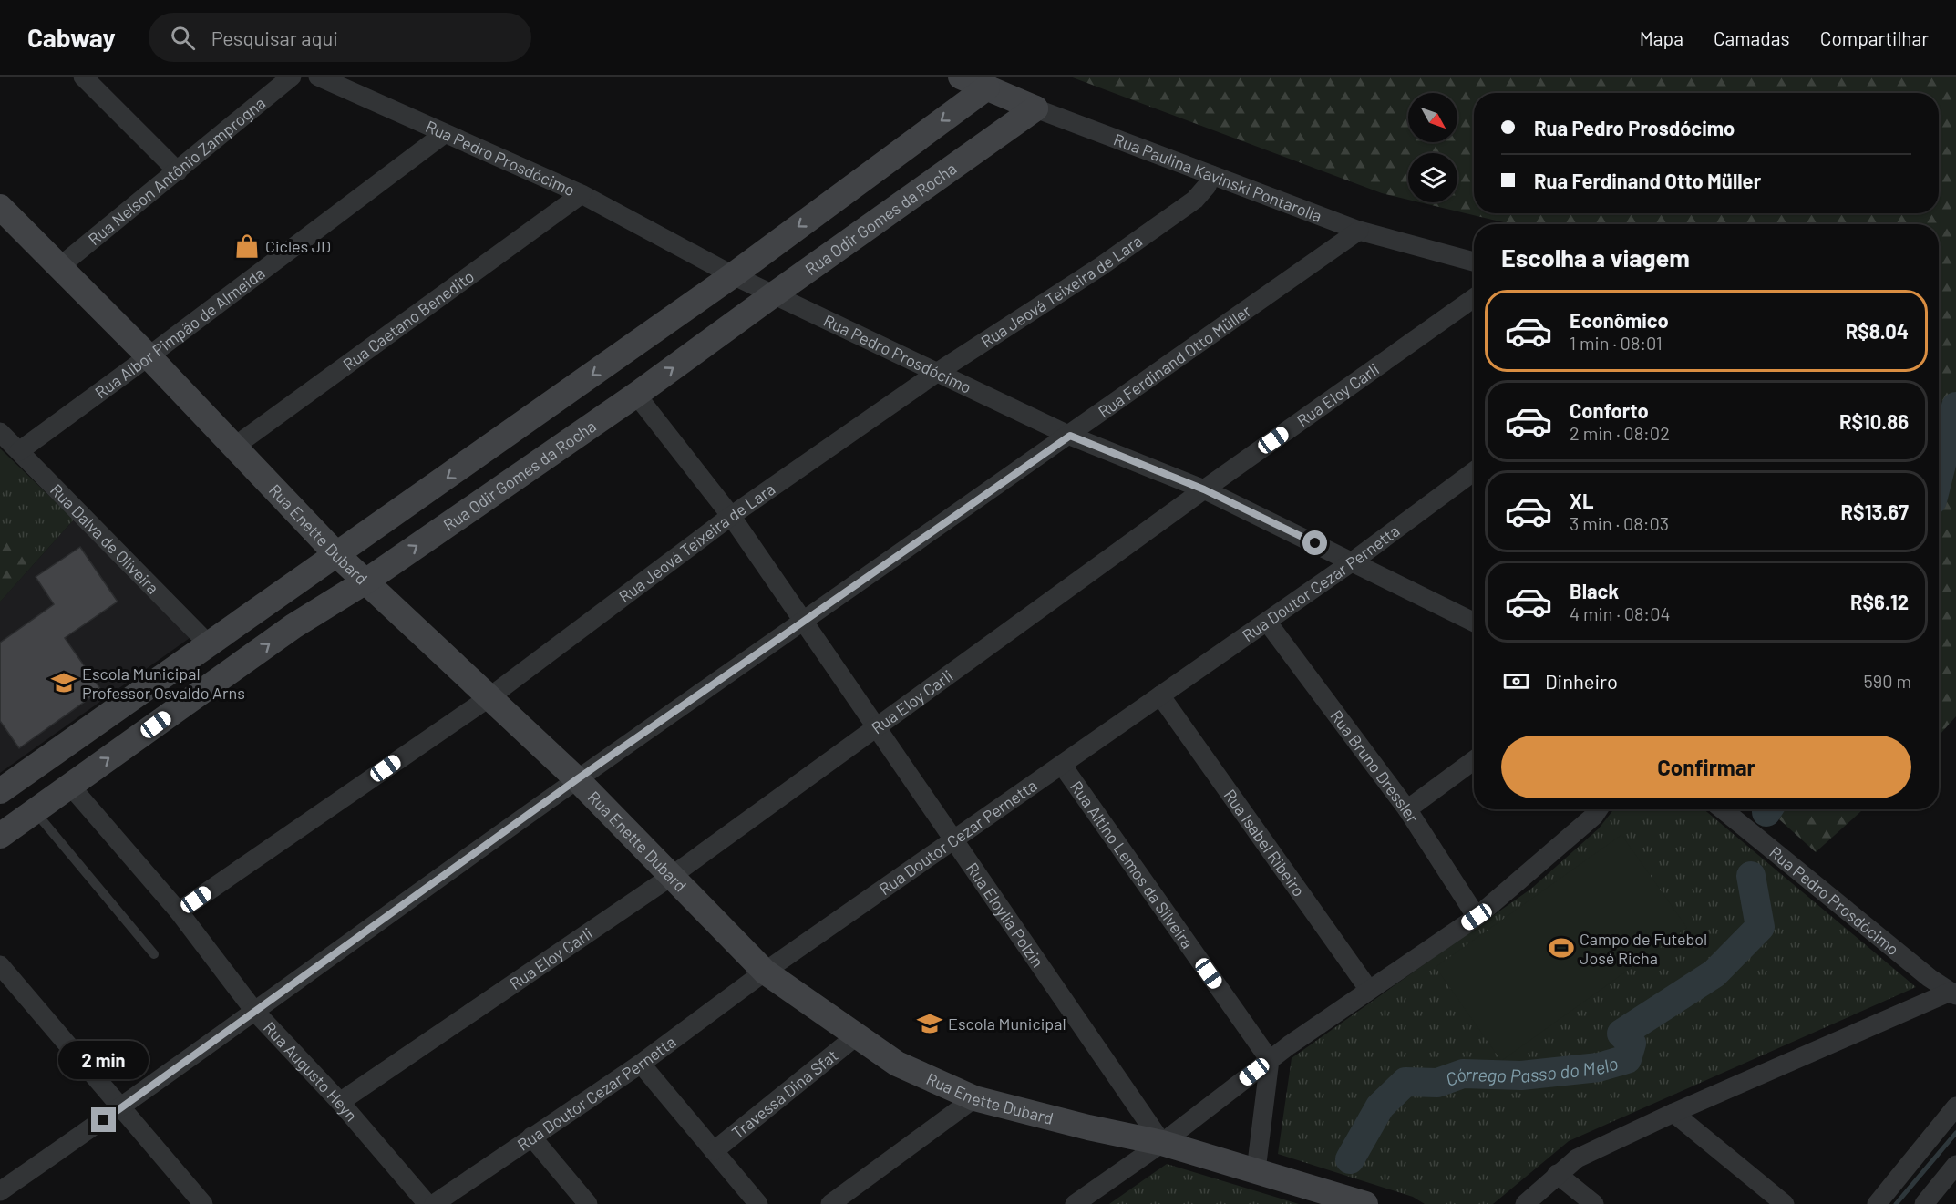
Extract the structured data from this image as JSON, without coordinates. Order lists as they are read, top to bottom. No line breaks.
{"streets":{"street":["Rua Pedro Prosdócimo","Rua Nelson Antônio Zamprogna","Rua Paulina Kavinski Pontarolla","Rua Odir Gomes da Rocha","Rua Jeová Teixeira de Lara","Rua Caetano Benedito","Rua Albor Pimpão de Almeida","Rua Ferdinand Otto Müller","Rua Eloy Carli","Rua Enette Dubard","Rua Dalva de Oliveira","Rua Doutor Cezar Pernetta","Rua Bruno Dressler","Rua Isabel Ribeiro","Rua Altino Lemos da Silveira","Rua Eloylia Polzin","Rua Augusto Heyn","Travessa Dina Sfat"]},"crossings":[["Rua Pedro Prosdócimo","Rua Odir Gomes da Rocha"],["Rua Pedro Prosdócimo","Rua Jeová Teixeira de Lara"],["Rua Pedro Prosdócimo","Rua Caetano Benedito"],["Rua Pedro Prosdócimo","Rua Albor Pimpão de Almeida"],["Rua Pedro Prosdócimo","Rua Ferdinand Otto Müller"],["Rua Pedro Prosdócimo","Rua Eloy Carli"],["Rua Pedro Prosdócimo","Rua Doutor Cezar Pernetta"],["Rua Nelson Antônio Zamprogna","Rua Enette Dubard"],["Rua Paulina Kavinski Pontarolla","Rua Odir Gomes da Rocha"],["Rua Paulina Kavinski Pontarolla","Rua Jeová Teixeira de Lara"],["Rua Paulina Kavinski Pontarolla","Rua Ferdinand Otto Müller"],["Rua Odir Gomes da Rocha","Rua Enette Dubard"],["Rua Odir Gomes da Rocha","Rua Eloylia Polzin"],["Rua Odir Gomes da Rocha","Rua Augusto Heyn"],["Rua Jeová Teixeira de Lara","Rua Enette Dubard"],["Rua Jeová Teixeira de Lara","Rua Eloylia Polzin"],["Rua Jeová Teixeira de Lara","Rua Augusto Heyn"],["Rua Caetano Benedito","Rua Enette Dubard"],["Rua Albor Pimpão de Almeida","Rua Enette Dubard"],["Rua Albor Pimpão de Almeida","Rua Dalva de Oliveira"],["Rua Ferdinand Otto Müller","Rua Enette Dubard"],["Rua Ferdinand Otto Müller","Rua Eloylia Polzin"],["Rua Ferdinand Otto Müller","Rua Augusto Heyn"],["Rua Eloy Carli","Rua Enette Dubard"],["Rua Eloy Carli","Rua Eloylia Polzin"],["Rua Eloy Carli","Rua Augusto Heyn"],["Rua Enette Dubard","Rua Doutor Cezar Pernetta"],["Rua Enette Dubard","Rua Eloylia Polzin"],["Rua Enette Dubard","Travessa Dina Sfat"],["Rua Doutor Cezar Pernetta","Rua Bruno Dressler"],["Rua Doutor Cezar Pernetta","Rua Isabel Ribeiro"],["Rua Doutor Cezar Pernetta","Rua Altino Lemos da Silveira"],["Rua Doutor Cezar Pernetta","Rua Eloylia Polzin"]],"water":["Córrego Passo do Melo"],"places":{"shop":["Cicles JD"],"school or university":["Escola Municipal Professor Osvaldo Arns","Escola Municipal"],"sports":["Campo de Futebol José Richa"]},"north":"bottom right","page":{"header":"Cabway","search":"Pesquisar aqui","nav":["Mapa","Camadas","Compartilhar"],"banner":["Rua Pedro Prosdócimo","Rua Ferdinand Otto Müller"],"heading":"Escolha a viagem","list":[{"name":"Econômico","note":"1 min · 08:01","value":"R$8.04"},{"name":"Conforto","note":"2 min · 08:02","value":"R$10.86"},{"name":"XL","note":"3 min · 08:03","value":"R$13.67"},{"name":"Black","note":"4 min · 08:04","value":"R$6.12"}],"pay":["Dinheiro","590 m"],"buttons":"Confirmar","bubble":"2 min"}}
